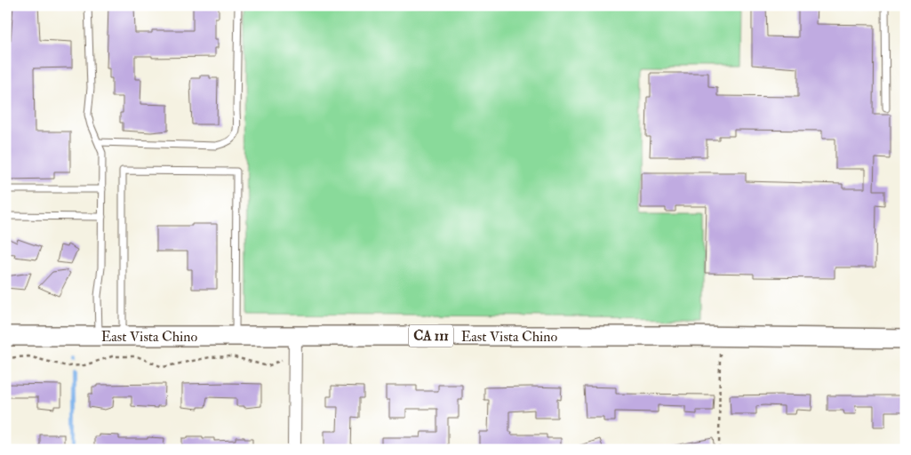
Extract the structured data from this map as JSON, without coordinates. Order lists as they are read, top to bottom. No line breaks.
{"streets":{"main road":["East Vista Chino","CA 111"]}}
